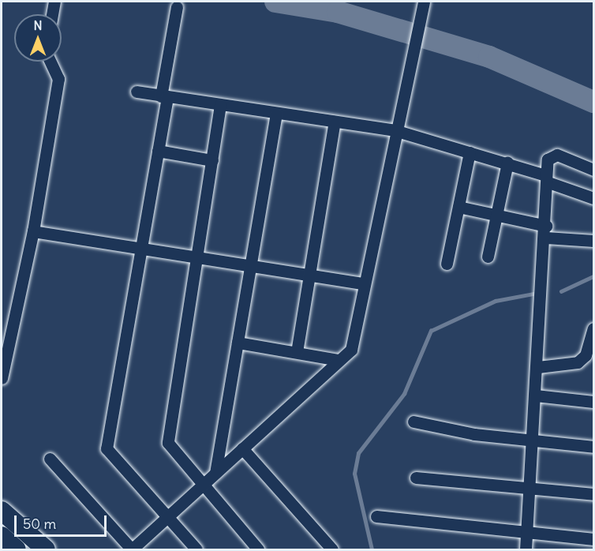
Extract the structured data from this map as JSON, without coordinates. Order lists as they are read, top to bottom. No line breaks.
{"scale_bar":"50 m","north":"top"}
